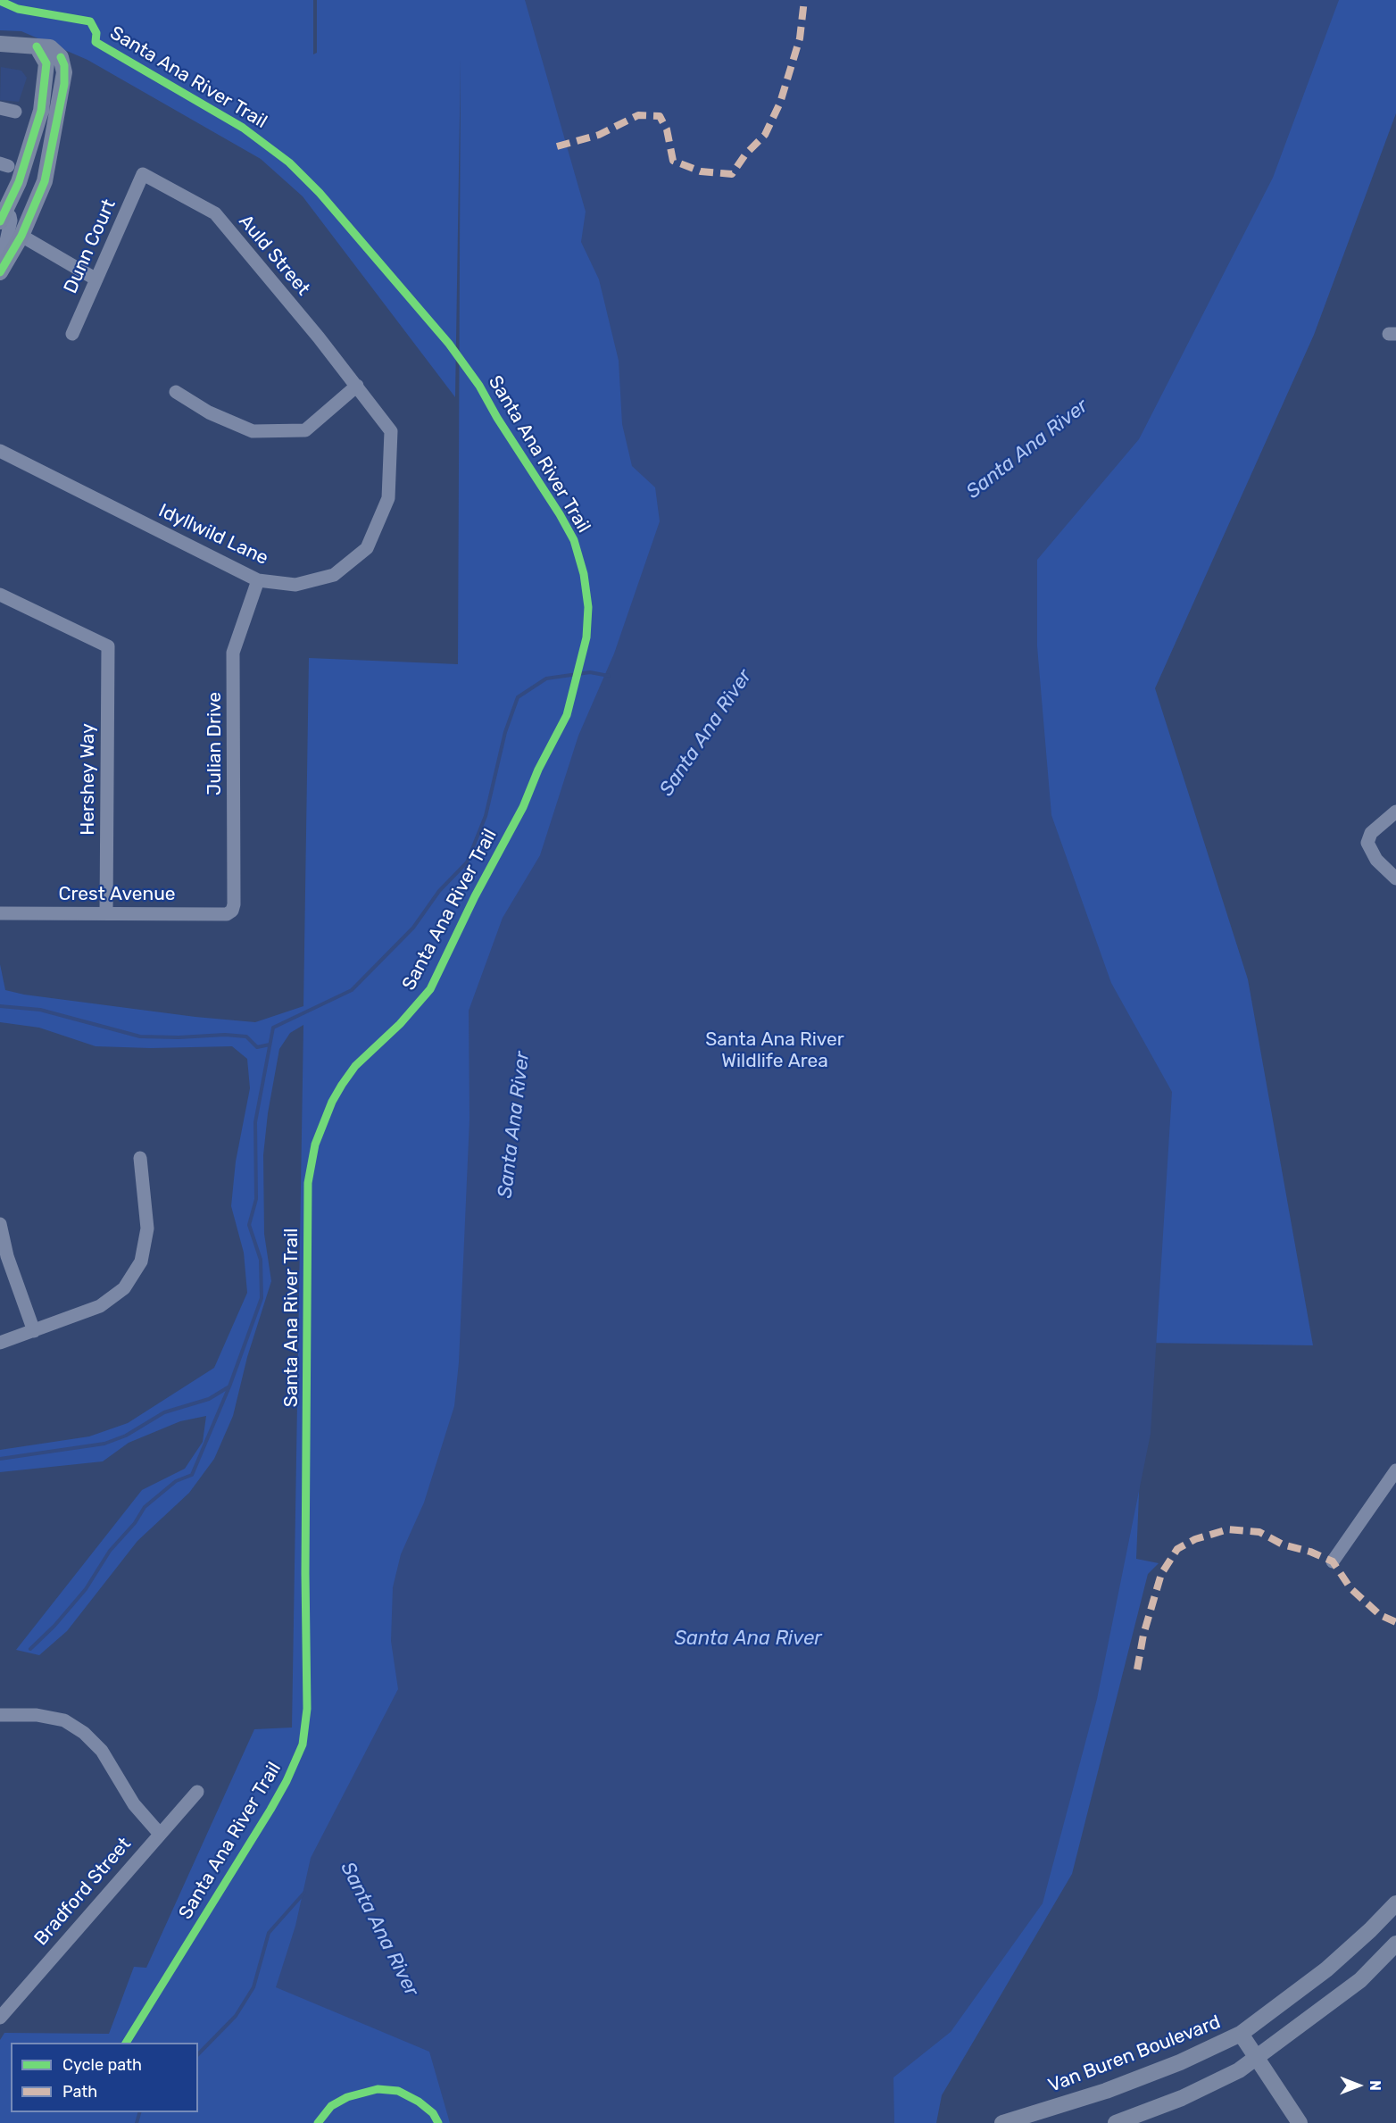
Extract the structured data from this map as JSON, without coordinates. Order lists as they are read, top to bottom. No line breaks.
{"streets":{"main road":["Van Buren Boulevard"],"street":["Dunn Court","Auld Street","Idyllwild Lane","Julian Drive","Hershey Way","Crest Avenue","Bradford Street"],"cycle path":["Santa Ana River Trail"]},"crossings":[["Dunn Court","Auld Street"],["Auld Street","Idyllwild Lane"],["Idyllwild Lane","Julian Drive"],["Julian Drive","Crest Avenue"],["Hershey Way","Crest Avenue"]],"water":["Santa Ana River"],"parks":["Santa Ana River Wildlife Area"],"legend":["Cycle path","Path"],"north":"right"}
